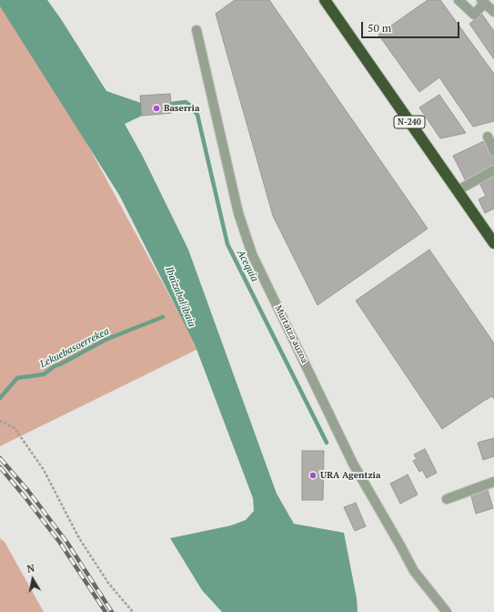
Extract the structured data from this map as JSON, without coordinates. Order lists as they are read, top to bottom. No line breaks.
{"streets":{"highway":["N-240"],"street":["Murtatza auzoa"]},"water":["Acequia","Ibaizabal ibaia","Lekuebasoerrekea"],"places":["Baserria","URA Agentzia"],"scale_bar":"50 m","north":"top"}
